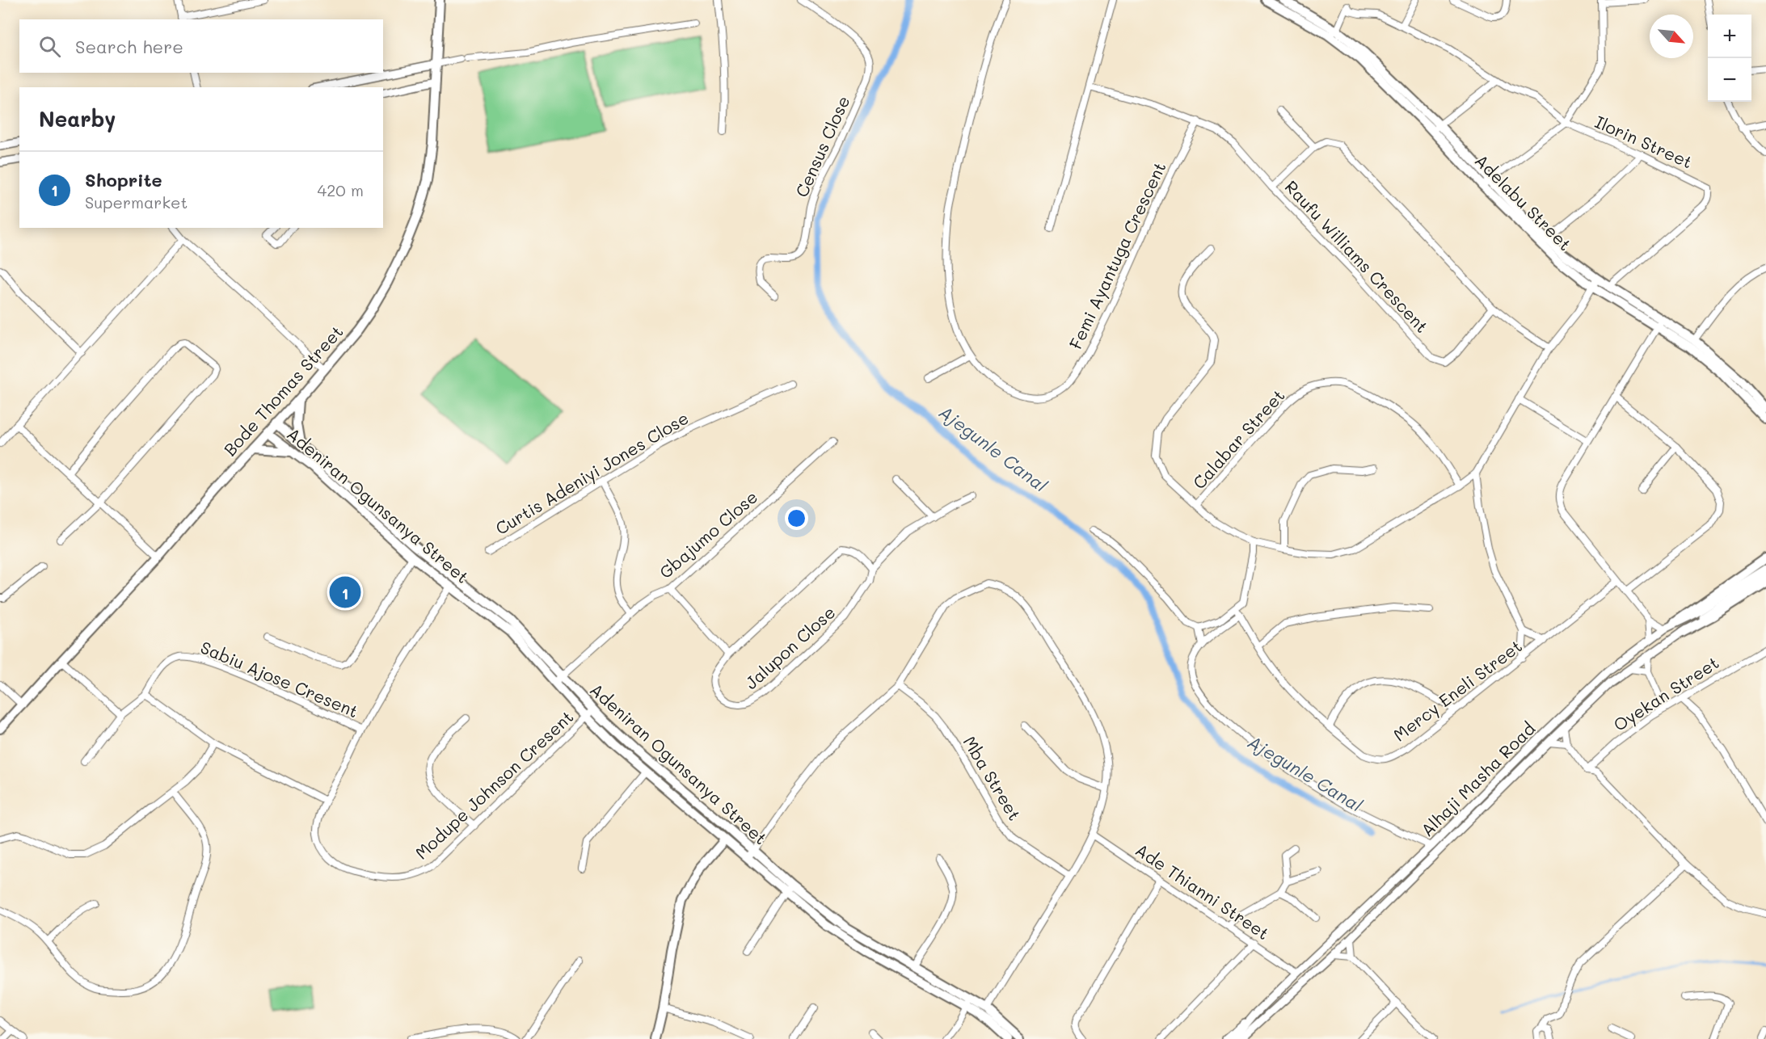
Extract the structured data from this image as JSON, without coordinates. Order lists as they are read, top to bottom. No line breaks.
{"streets":{"main road":["Adelabu Street","Bode Thomas Street","Adeniran Ogunsanya Street"],"street":["Ilorin Street","Census Close","Femi Ayantuga Crescent","Raufu Williams Crescent","Calabar Street","Curtis Adeniyi Jones Close","Gbajumo Close","Jalupon Close","Sabiu Ajose Cresent","Mercy Eneli Street","Oyekan Street","Mba Street","Alhaji Masha Road","Modupe Johnson Cresent","Ade Thianni Street"]},"crossings":[["Ilorin Street","Adelabu Street"],["Bode Thomas Street","Adeniran Ogunsanya Street"],["Adeniran Ogunsanya Street","Gbajumo Close"],["Adeniran Ogunsanya Street","Modupe Johnson Cresent"],["Gbajumo Close","Jalupon Close"],["Sabiu Ajose Cresent","Modupe Johnson Cresent"],["Alhaji Masha Road","Ade Thianni Street"]],"water":["Ajegunle Canal"],"north":"bottom right","page":{"map_buttons":["+","−"],"search":"Search here","heading":"Nearby","list":[{"mark":"1","name":"Shoprite","note":"Supermarket","value":"420 m"}],"pins":"1"}}
